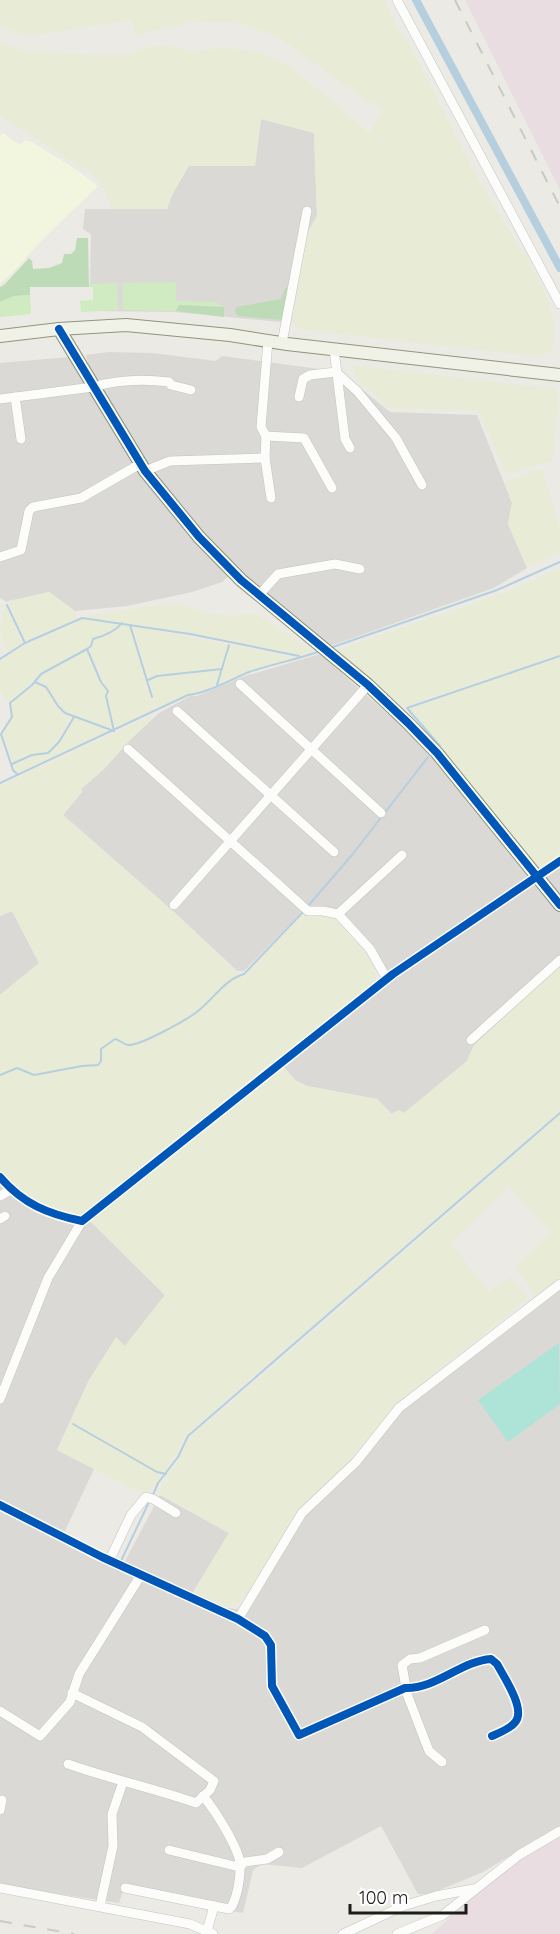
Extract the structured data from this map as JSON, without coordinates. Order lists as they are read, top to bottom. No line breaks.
{"scale_bar":"100 m"}
